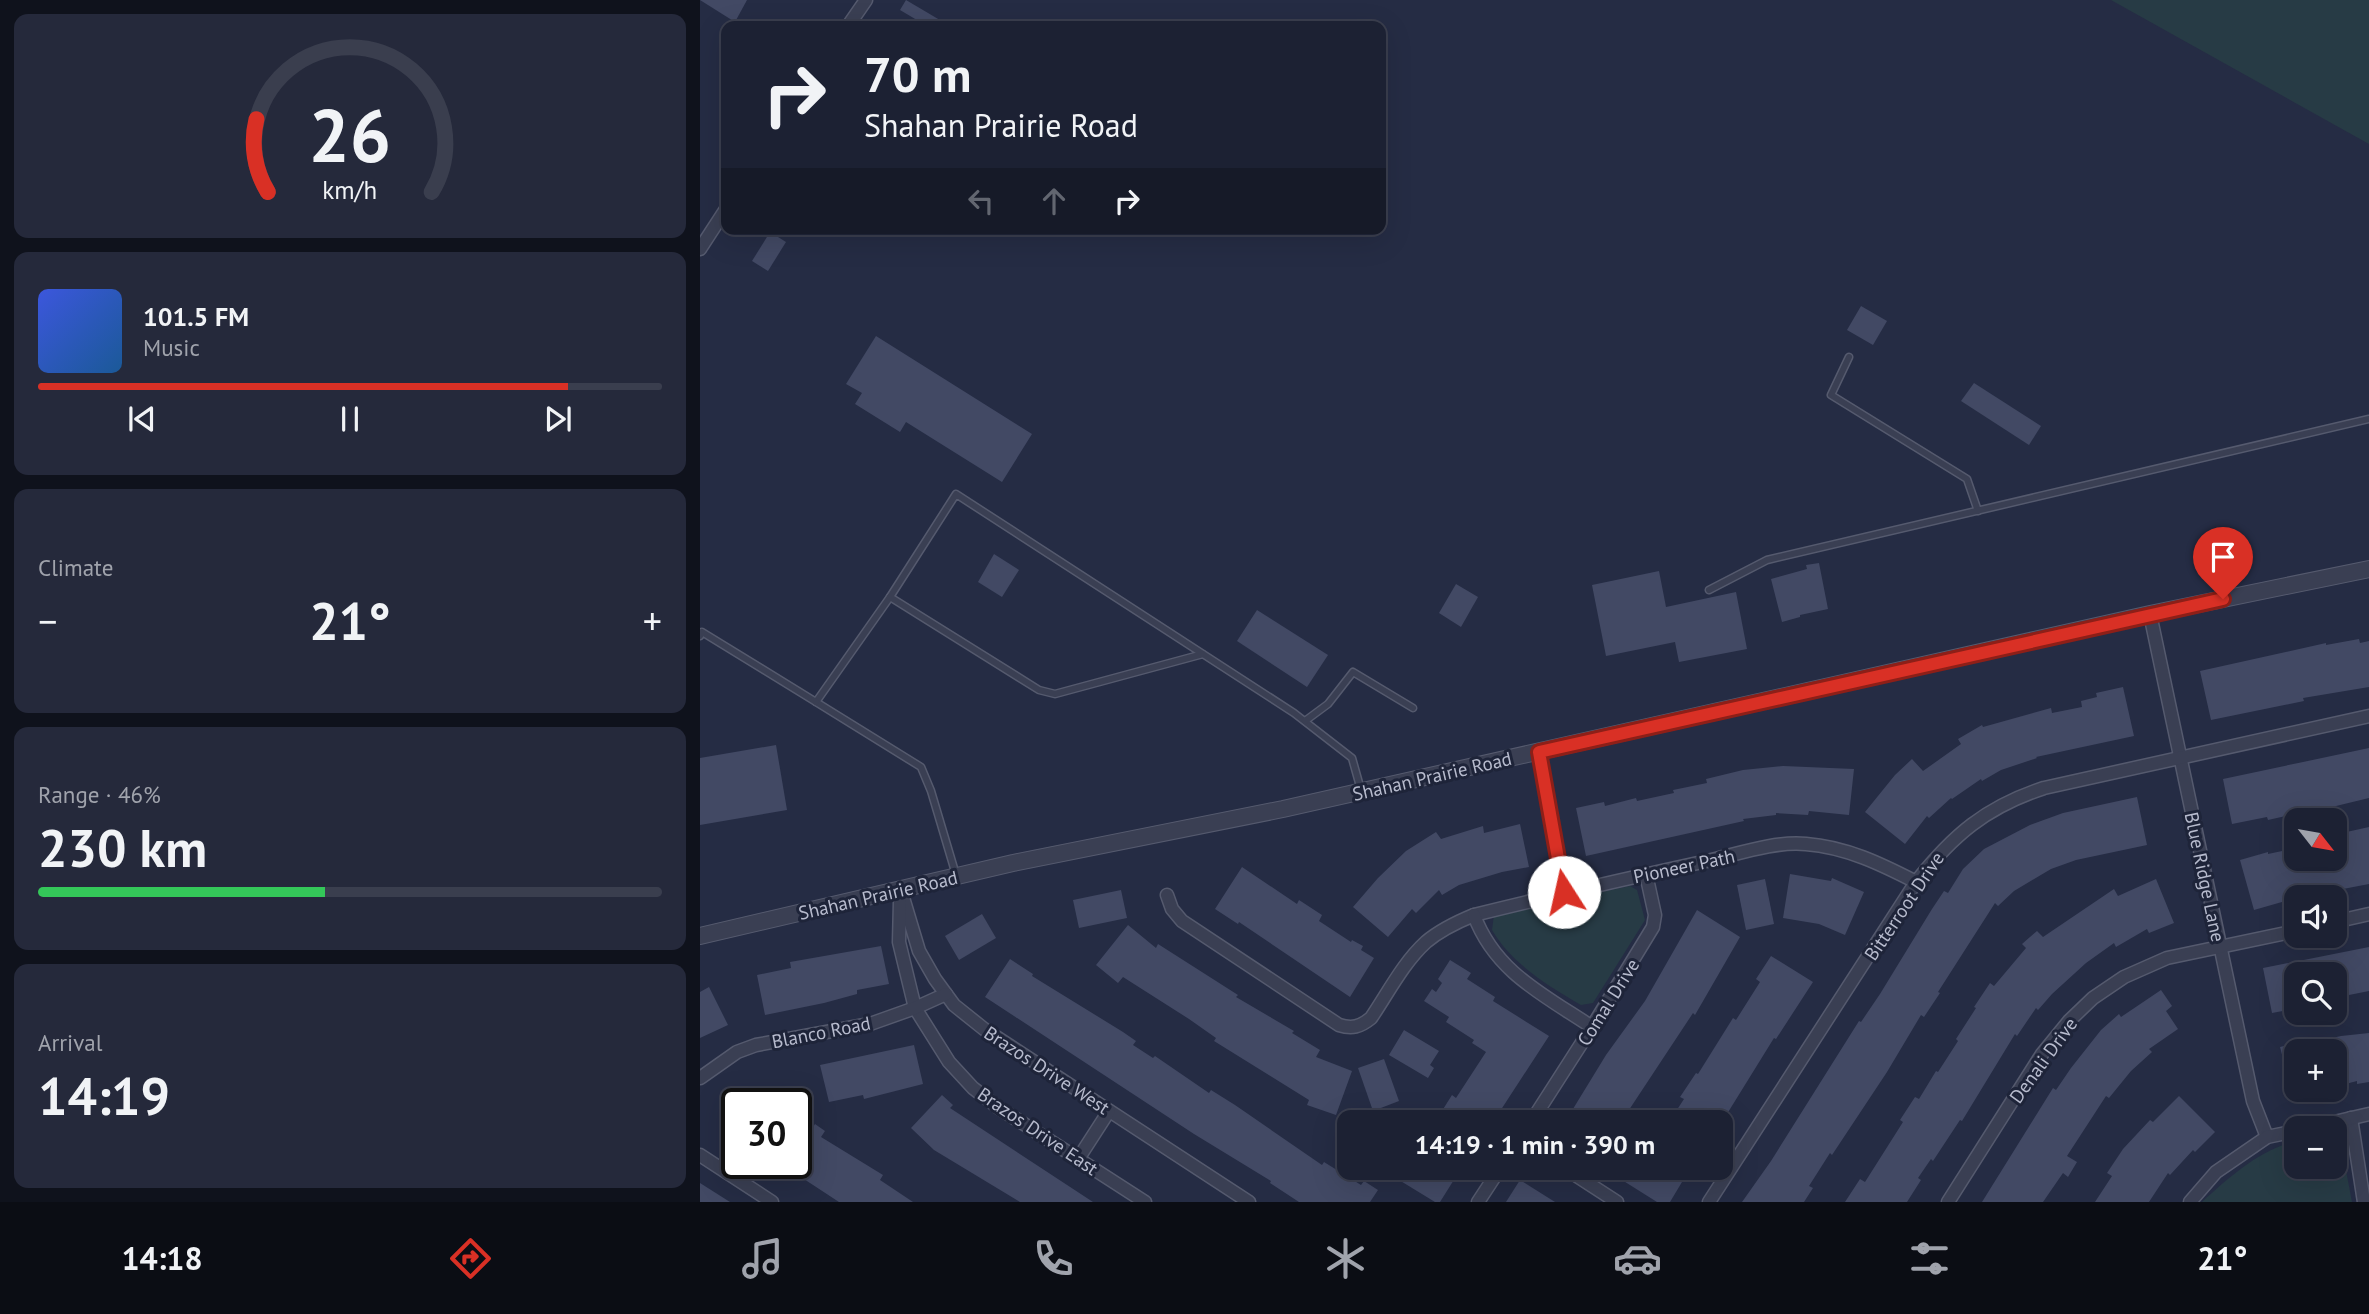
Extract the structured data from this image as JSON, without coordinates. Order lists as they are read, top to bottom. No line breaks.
{"streets":{"street":["Shahan Prairie Road","Pioneer Path","Blue Ridge Lane","Bitterroot Drive","Comal Drive","Blanco Road","Denali Drive","Brazos Drive West","Brazos Drive East"]},"crossings":[["Shahan Prairie Road","Blue Ridge Lane"],["Shahan Prairie Road","Brazos Drive West"],["Shahan Prairie Road","Brazos Drive East"],["Pioneer Path","Bitterroot Drive"],["Pioneer Path","Comal Drive"],["Blue Ridge Lane","Bitterroot Drive"],["Blue Ridge Lane","Denali Drive"],["Blanco Road","Brazos Drive West"],["Blanco Road","Brazos Drive East"],["Brazos Drive West","Brazos Drive East"]],"north":"bottom right","page":{"turn":["70 m","Shahan Prairie Road"],"song":["101.5 FM","Music"],"tile":["Climate",["Range · 46%","230 km"],["Arrival","14:19"]],"heat":["−","21°","+"],"map_buttons":["+","−"],"limit":"30","trip":"14:19 · 1 min · 390 m","tabs":["14:18","21°"],"gauge":["26","km/h"]}}
